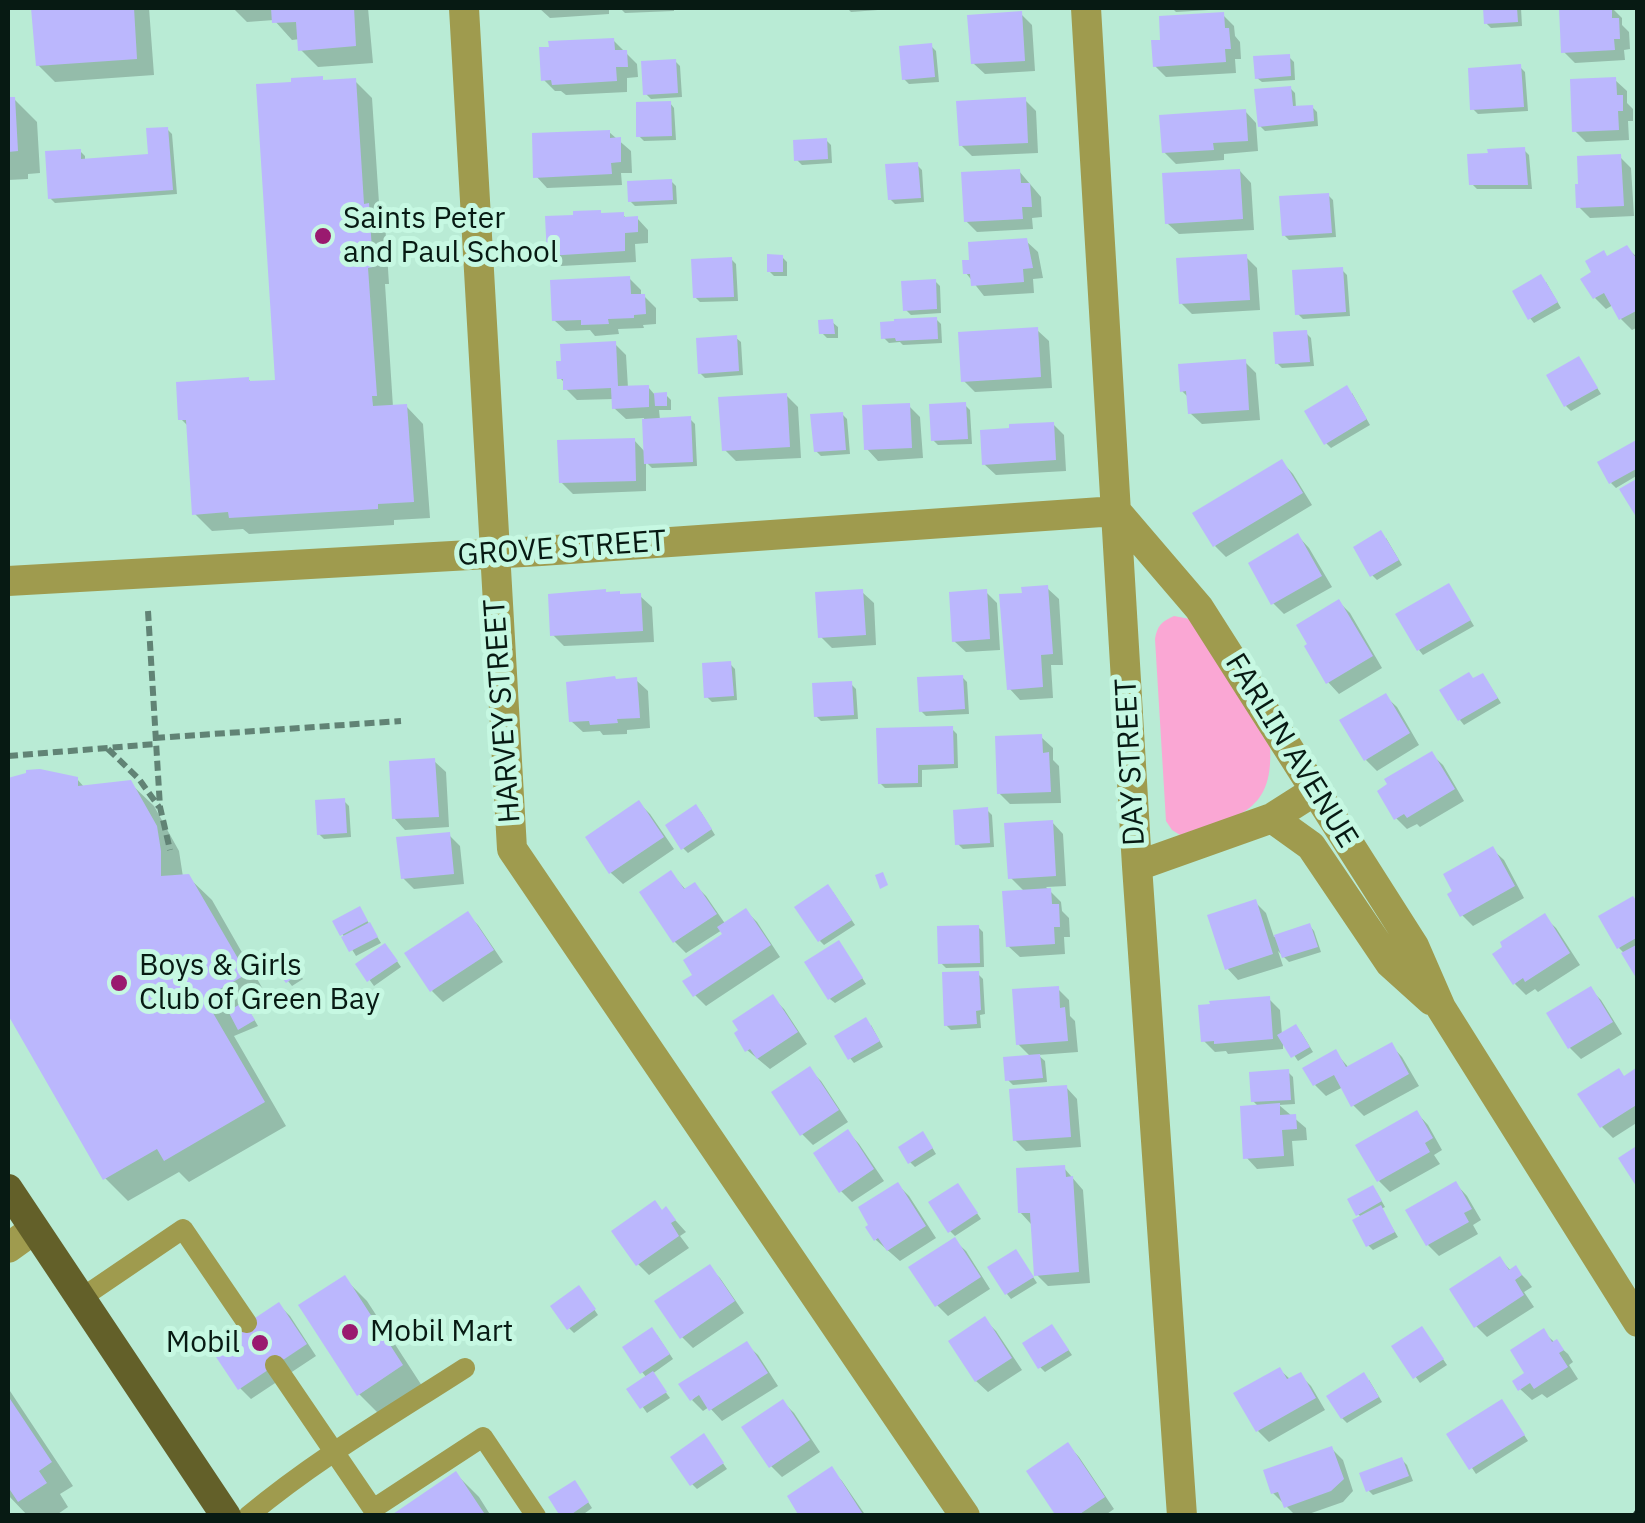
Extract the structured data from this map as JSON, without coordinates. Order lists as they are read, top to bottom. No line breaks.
{"streets":{"street":["GROVE STREET","HARVEY STREET","FARLIN AVENUE","DAY STREET"]},"crossings":[["GROVE STREET","HARVEY STREET"],["GROVE STREET","FARLIN AVENUE"],["GROVE STREET","DAY STREET"],["FARLIN AVENUE","DAY STREET"]],"places":["Saints Peter and Paul School","Boys & Girls Club of Green Bay","Mobil Mart","Mobil"]}
